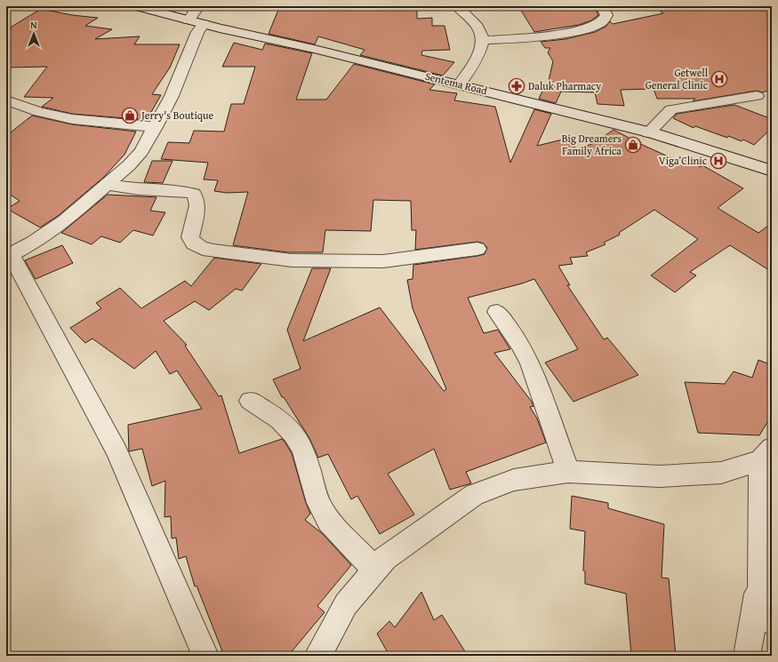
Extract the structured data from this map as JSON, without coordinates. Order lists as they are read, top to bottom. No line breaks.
{"streets":{"street":["Sentema Road"]},"places":{"hospital":["Getwell General Clinic","Viga Clinic"],"pharmacy":["Daluk Pharmacy"],"shop":["Jerry's Boutique","Big Dreamers Family Africa"]},"north":"top"}
